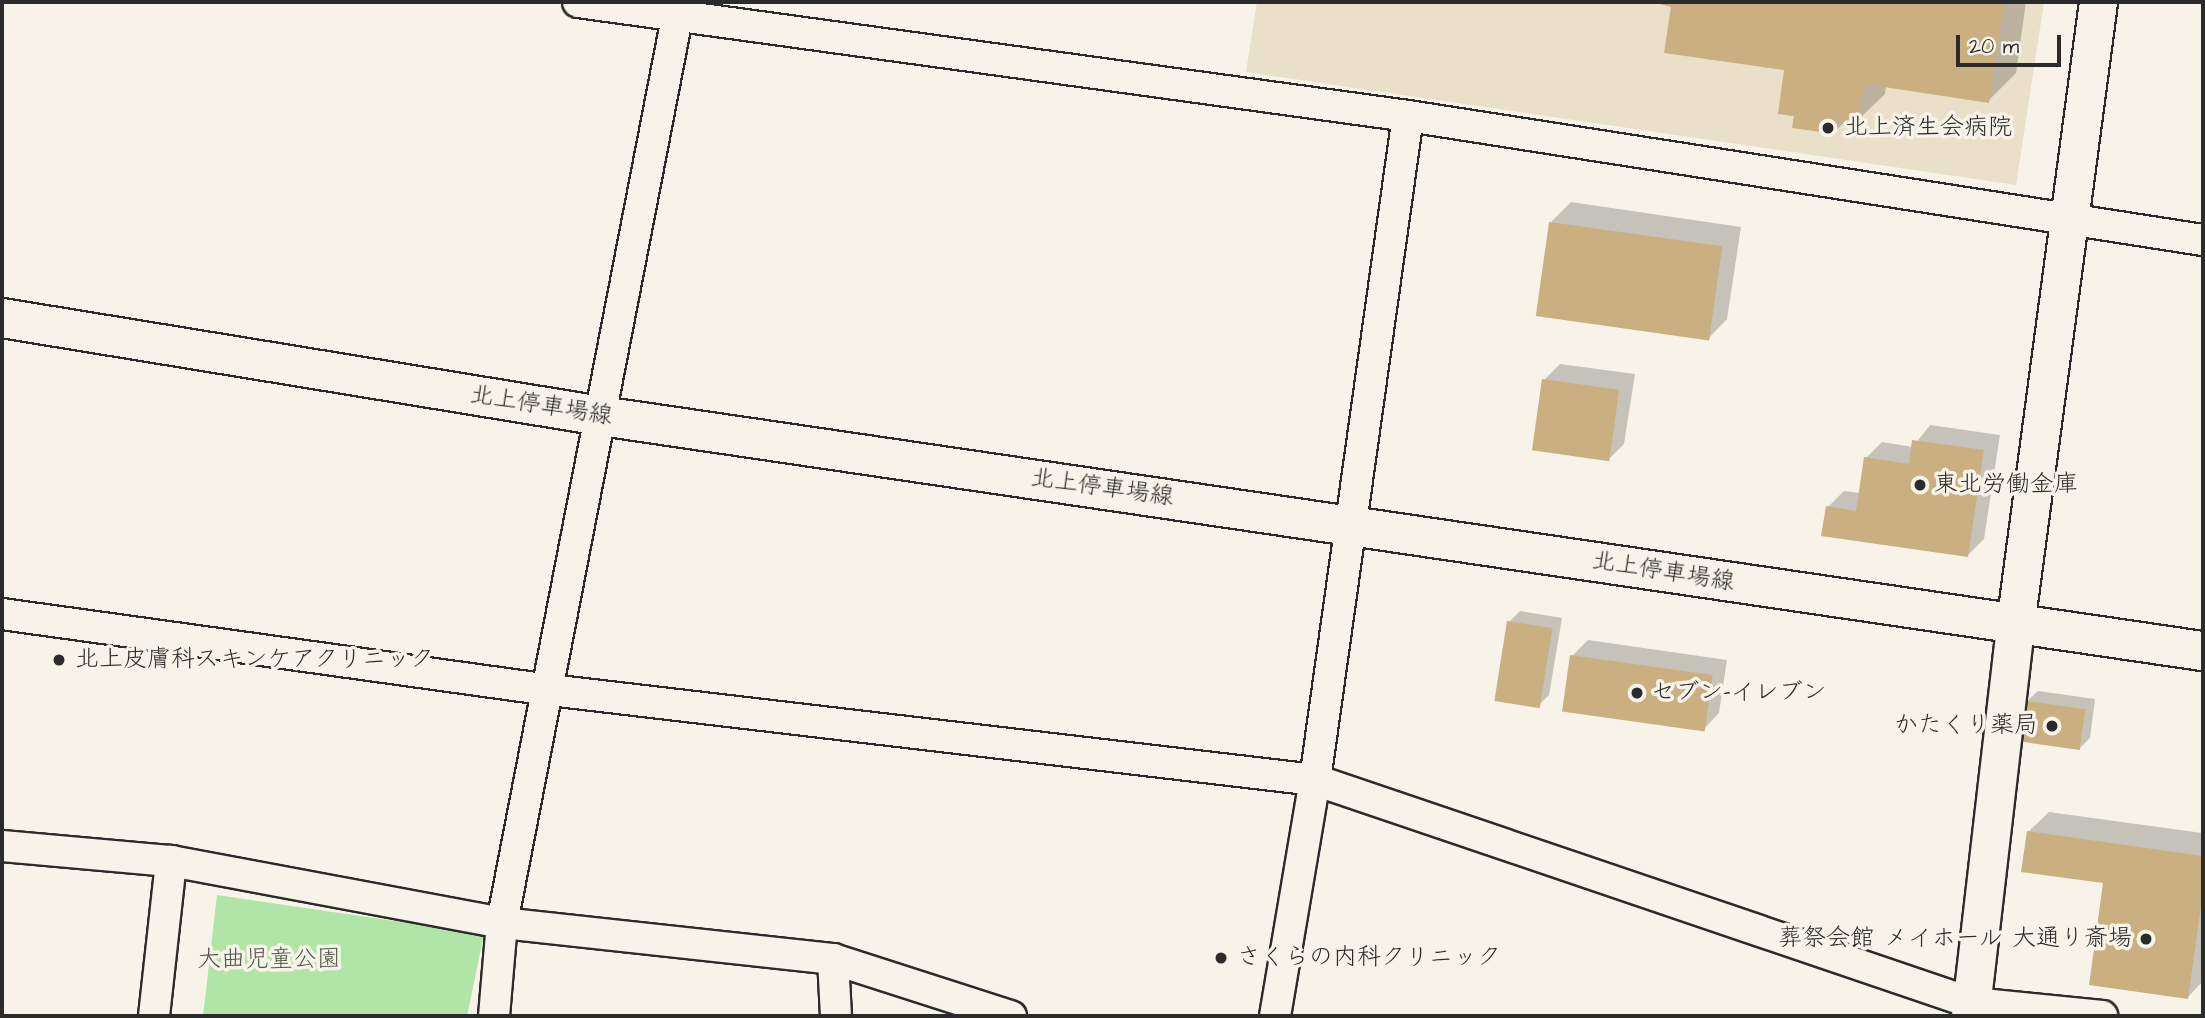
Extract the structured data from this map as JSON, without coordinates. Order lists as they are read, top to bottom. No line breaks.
{"streets":{"main road":["北上停車場線"]},"parks":["大曲児童公園"],"places":["北上済生会病院","東北労働金庫","北上皮膚科スキンケアクリニック","セブン-イレブン","かたくり薬局","葬祭会館 メイホール 大通り斎場","さくらの内科クリニック"],"scale_bar":"20 m"}
